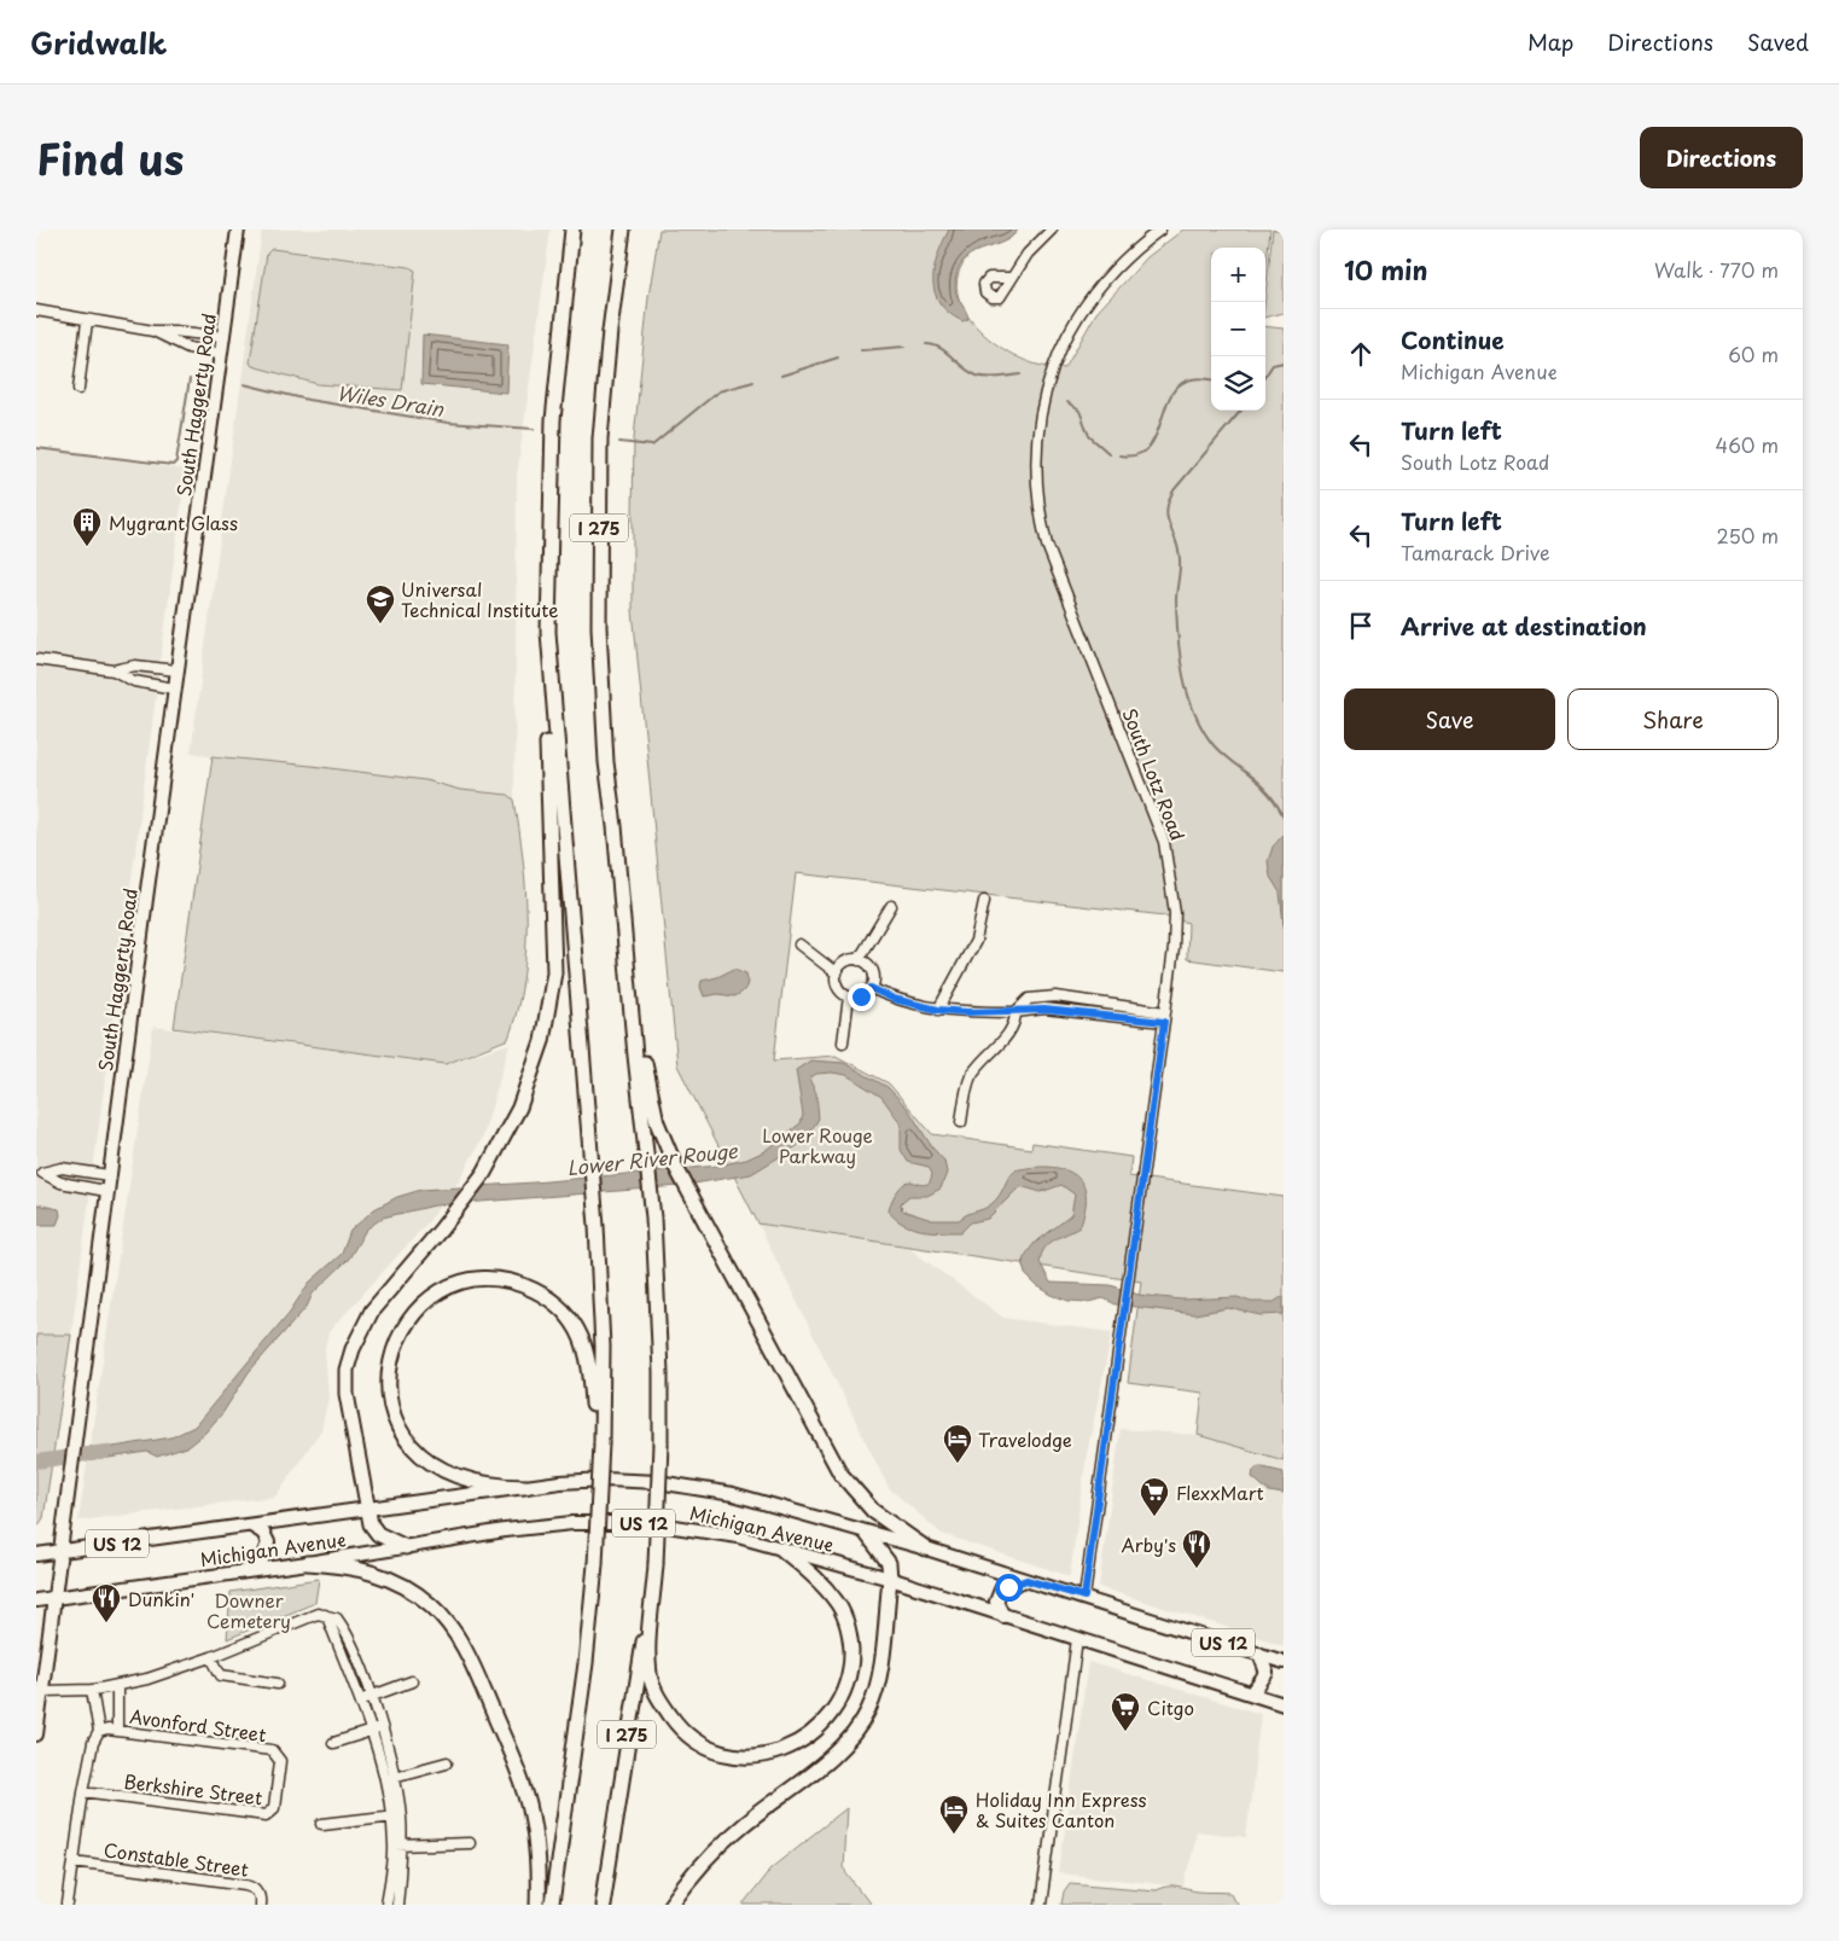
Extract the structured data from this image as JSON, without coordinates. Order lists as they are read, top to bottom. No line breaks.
{"streets":{"highway":["I 275"],"main road":["South Haggerty Road","US 12","Michigan Avenue"],"street":["South Lotz Road","Avonford Street","Berkshire Street","Constable Street"]},"crossings":[["South Haggerty Road","Michigan Avenue"],["South Lotz Road","Michigan Avenue"],["Avonford Street","Berkshire Street"]],"water":["Wiles Drain","Lower River Rouge"],"parks":["Lower Rouge Parkway","Downer Cemetery"],"places":{"building":["Mygrant Glass"],"school or university":["Universal Technical Institute"],"hotel":["Travelodge","Holiday Inn Express & Suites Canton"],"supermarket":["FlexxMart","Citgo"],"restaurant":["Arby's","Dunkin'"]},"page":{"header":"Gridwalk","nav":["Map","Directions","Saved"],"title":"Find us","buttons":["Directions",["Save","Share"]],"heading":["10 min","Walk · 770 m"],"map_buttons":["+","−"],"list":[["Continue","Michigan Avenue","60 m"],["Turn left","South Lotz Road","460 m"],["Turn left","Tamarack Drive","250 m"],"Arrive at destination"]}}
